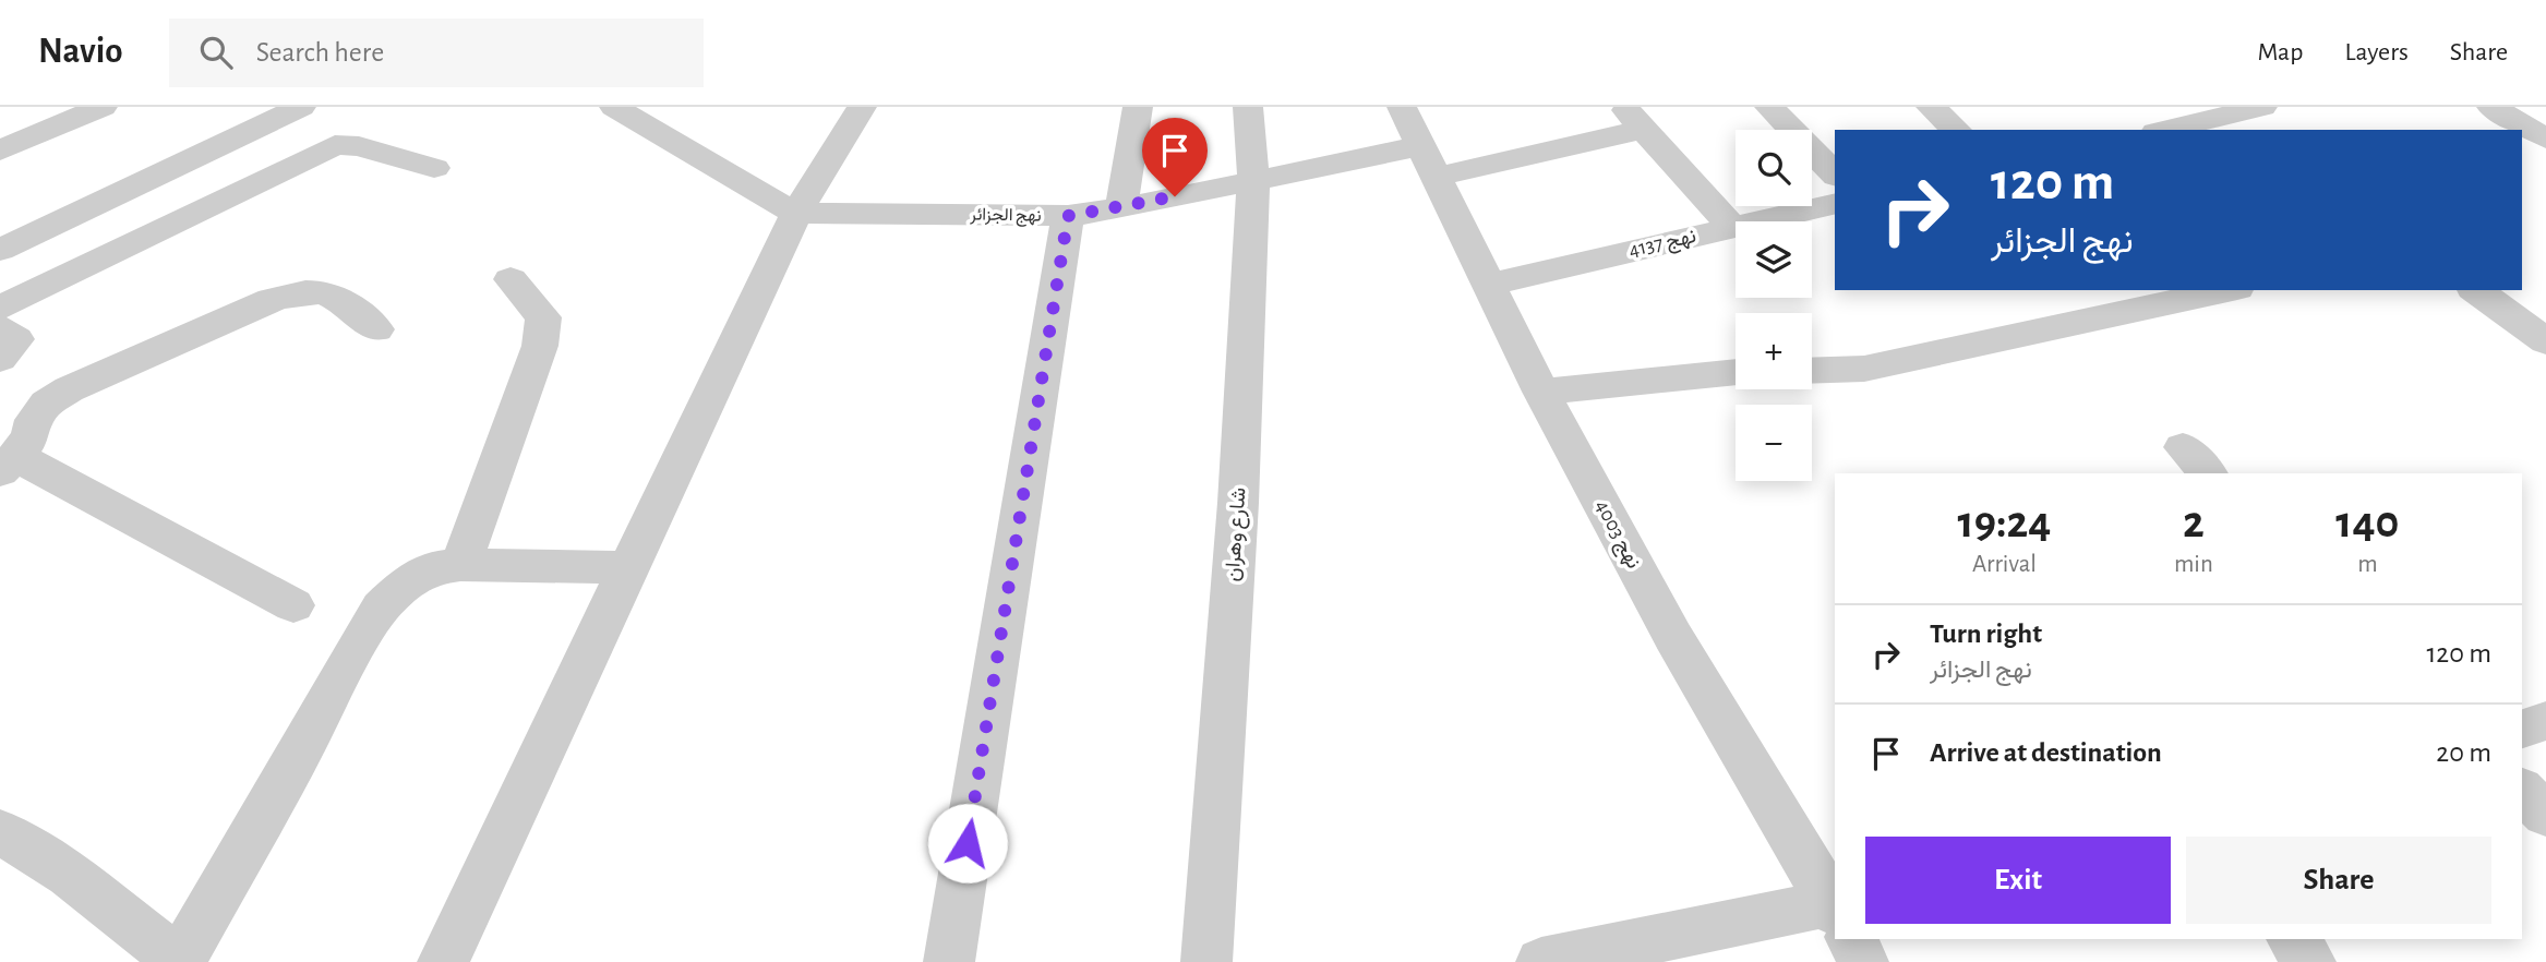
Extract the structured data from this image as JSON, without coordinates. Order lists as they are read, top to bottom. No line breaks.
{"streets":{"street":["نهج الجزائر","نهج 4137","شارع وهران","نهج 4003"]},"crossings":[["نهج الجزائر","شارع وهران"],["نهج الجزائر","نهج 4003"],["نهج 4137","نهج 4003"]],"page":{"header":"Navio","search":"Search here","nav":["Map","Layers","Share"],"map_buttons":["+","−"],"turn":["120 m","نهج الجزائر"],"eta":["19:24","Arrival","2","min","140","m"],"list":[{"name":"Turn right","note":"نهج الجزائر","value":"120 m"},{"name":"Arrive at destination","value":"20 m"}],"buttons":["Exit","Share"]}}
